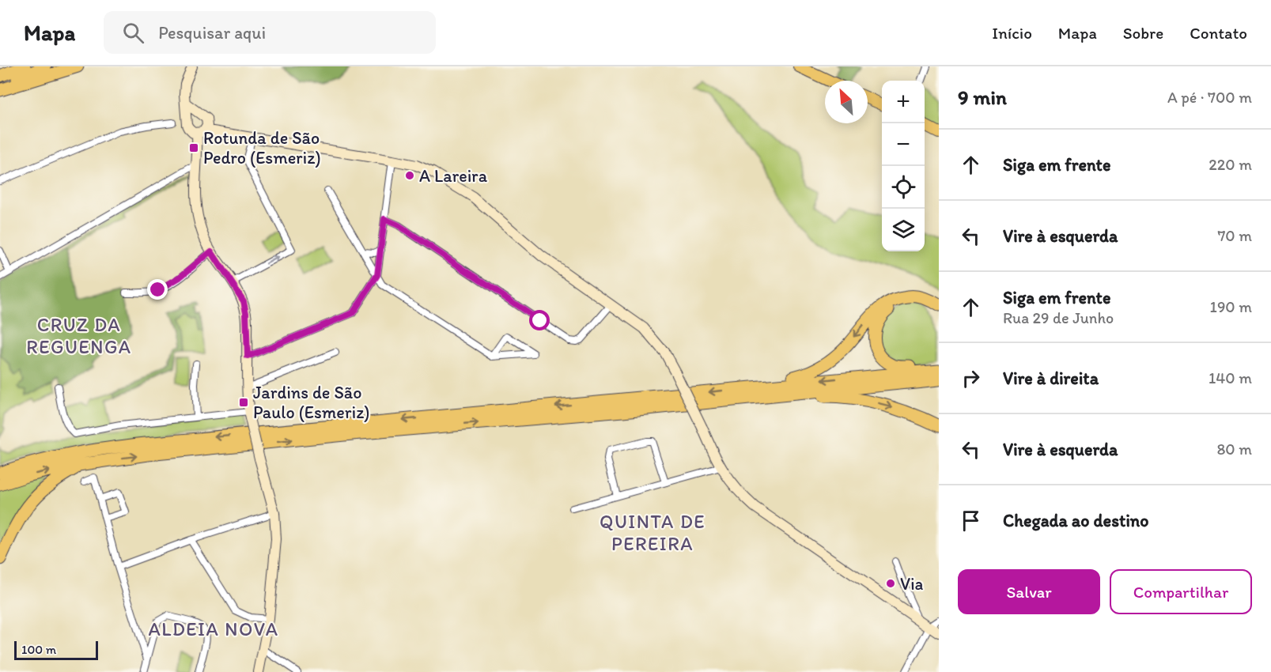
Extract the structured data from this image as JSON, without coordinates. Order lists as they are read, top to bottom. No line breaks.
{"districts":["CRUZ DA REGUENGA","QUINTA DE PEREIRA","ALDEIA NOVA"],"places":{"transit":["Rotunda de São Pedro (Esmeriz)","Jardins de São Paulo (Esmeriz)"],"other":["A Lareira","Via"]},"scale_bar":"100 m","north":"top left","page":{"header":"Mapa","search":"Pesquisar aqui","nav":["Início","Mapa","Sobre","Contato"],"heading":["9 min","A pé · 700 m"],"map_buttons":["+","−"],"list":[["Siga em frente","220 m"],["Vire à esquerda","70 m"],["Siga em frente","Rua 29 de Junho","190 m"],["Vire à direita","140 m"],["Vire à esquerda","80 m"],"Chegada ao destino"],"buttons":["Salvar","Compartilhar"],"scale":"100 m"}}
